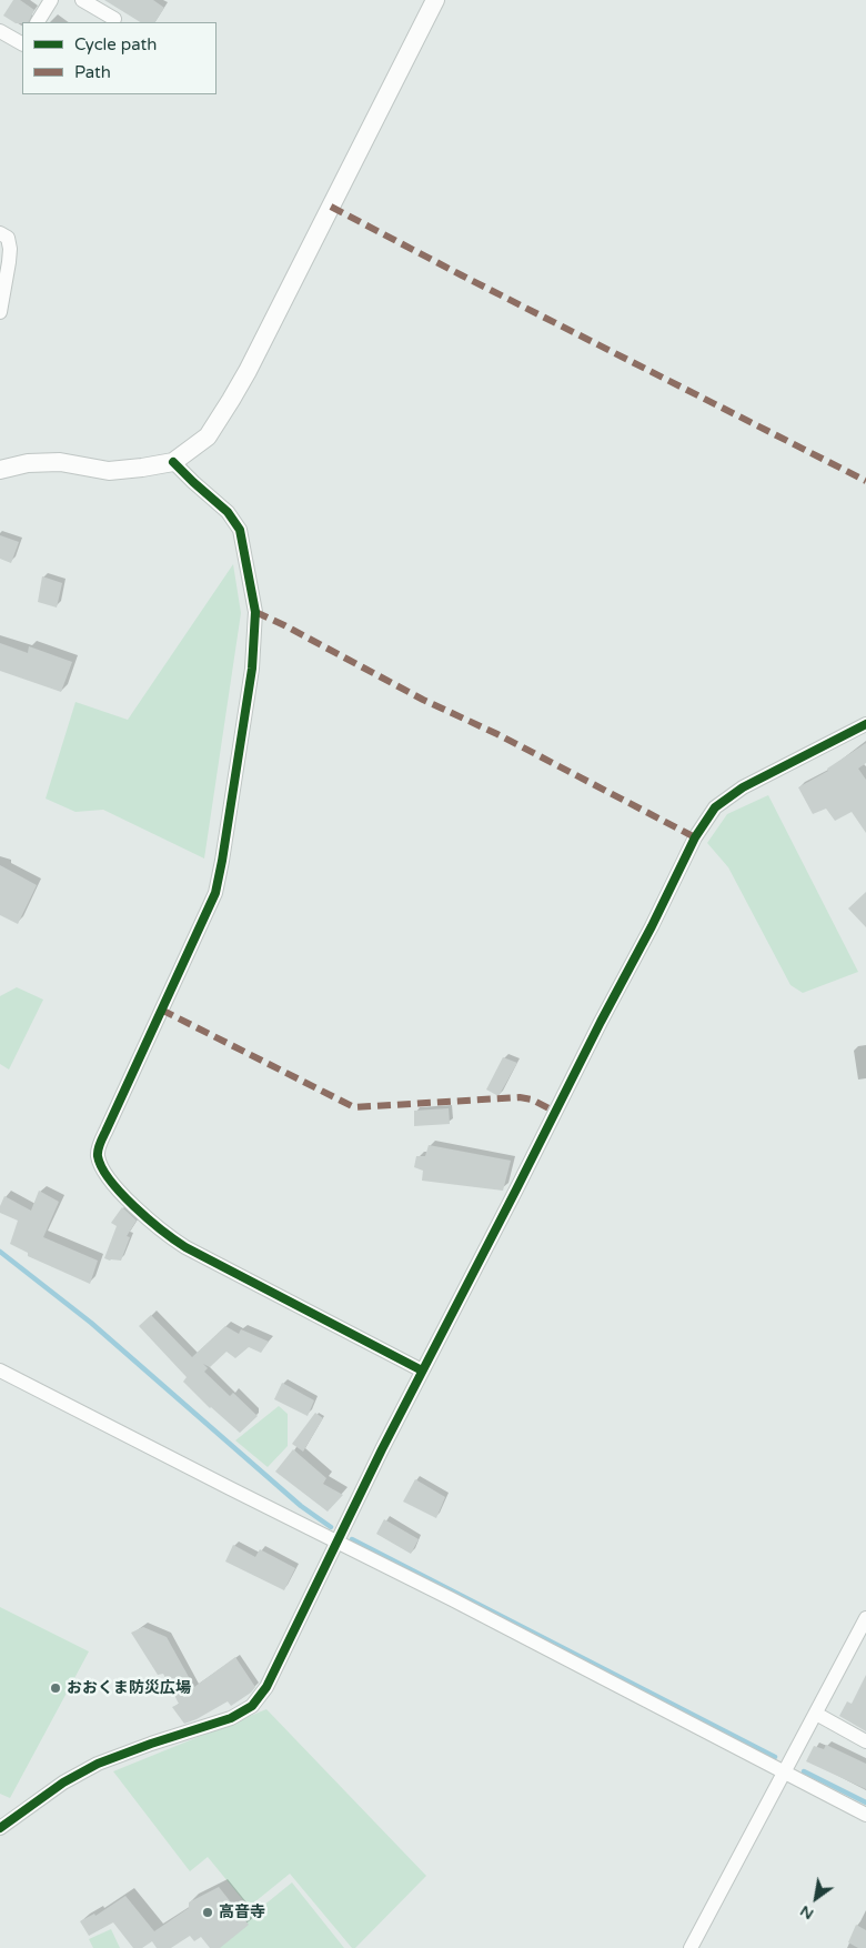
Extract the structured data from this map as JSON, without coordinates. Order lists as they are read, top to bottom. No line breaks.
{"places":["おおくま防災広場","高音寺"],"legend":["Cycle path","Path"],"north":"bottom left"}
